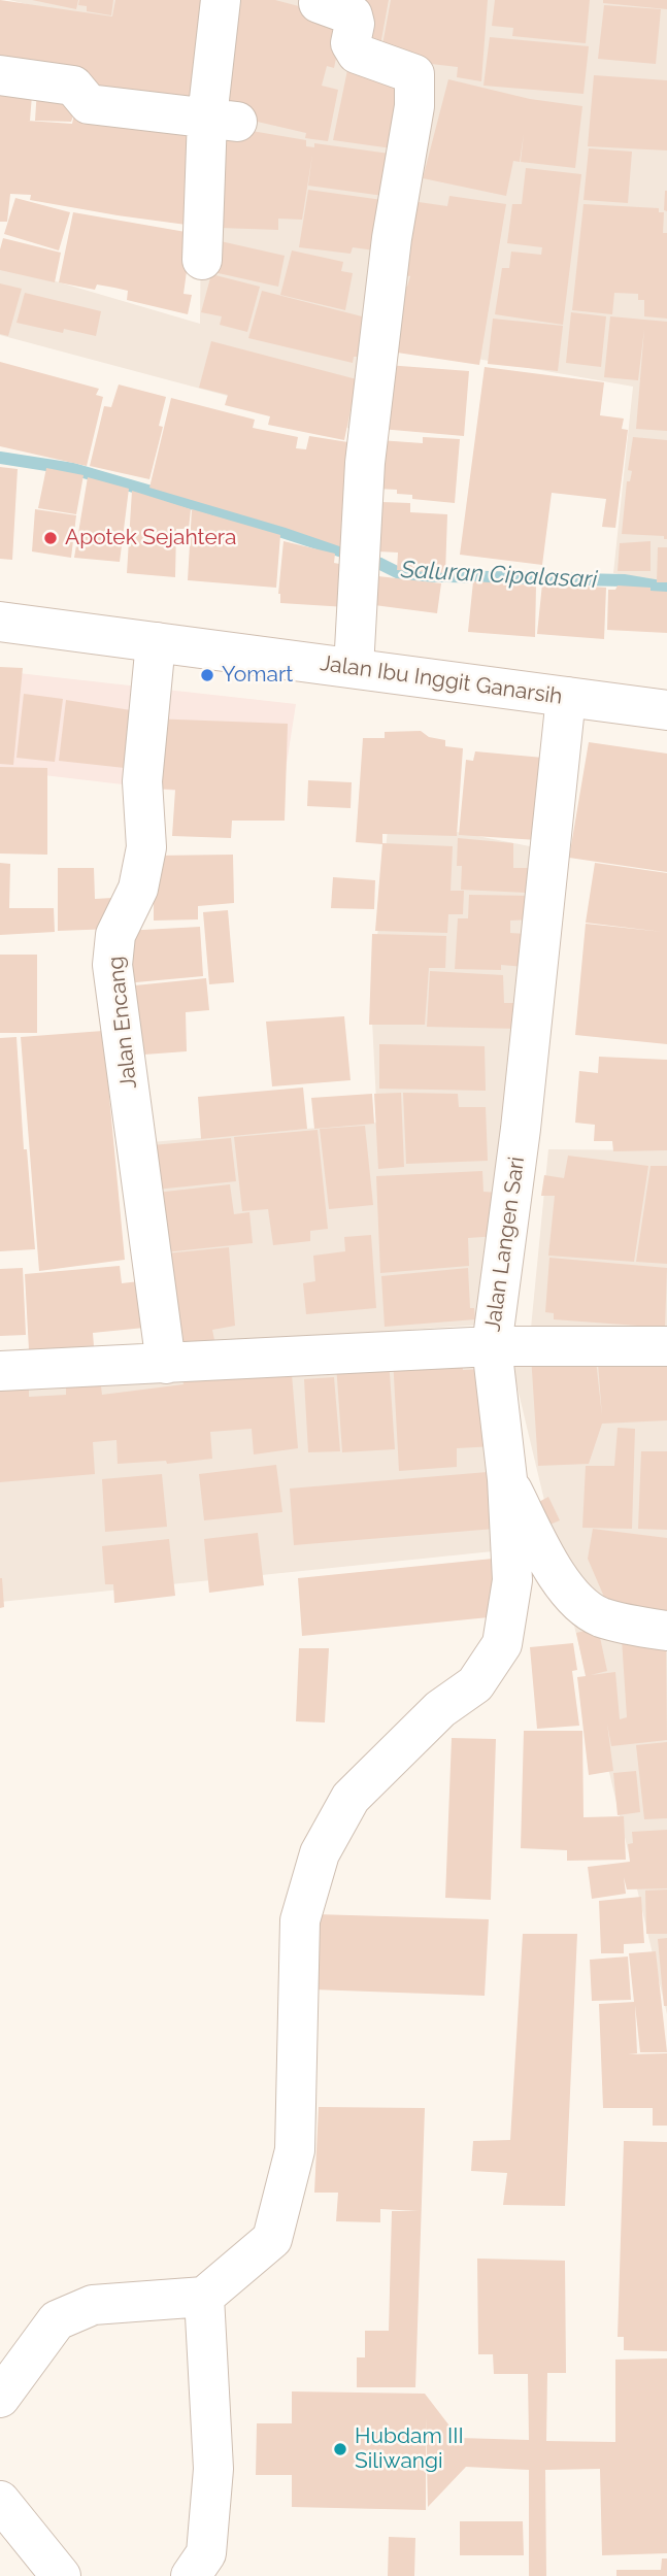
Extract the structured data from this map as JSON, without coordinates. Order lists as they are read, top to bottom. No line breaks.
{"streets":{"street":["Jalan Ibu Inggit Ganarsih","Jalan Encang","Jalan Langen Sari"]},"crossings":[["Jalan Ibu Inggit Ganarsih","Jalan Encang"],["Jalan Ibu Inggit Ganarsih","Jalan Langen Sari"],["Jalan Encang","Jalan Langen Sari"]],"water":["Saluran Cipalasari"],"places":["Apotek Sejahtera","Yomart","Hubdam III Siliwangi"]}
